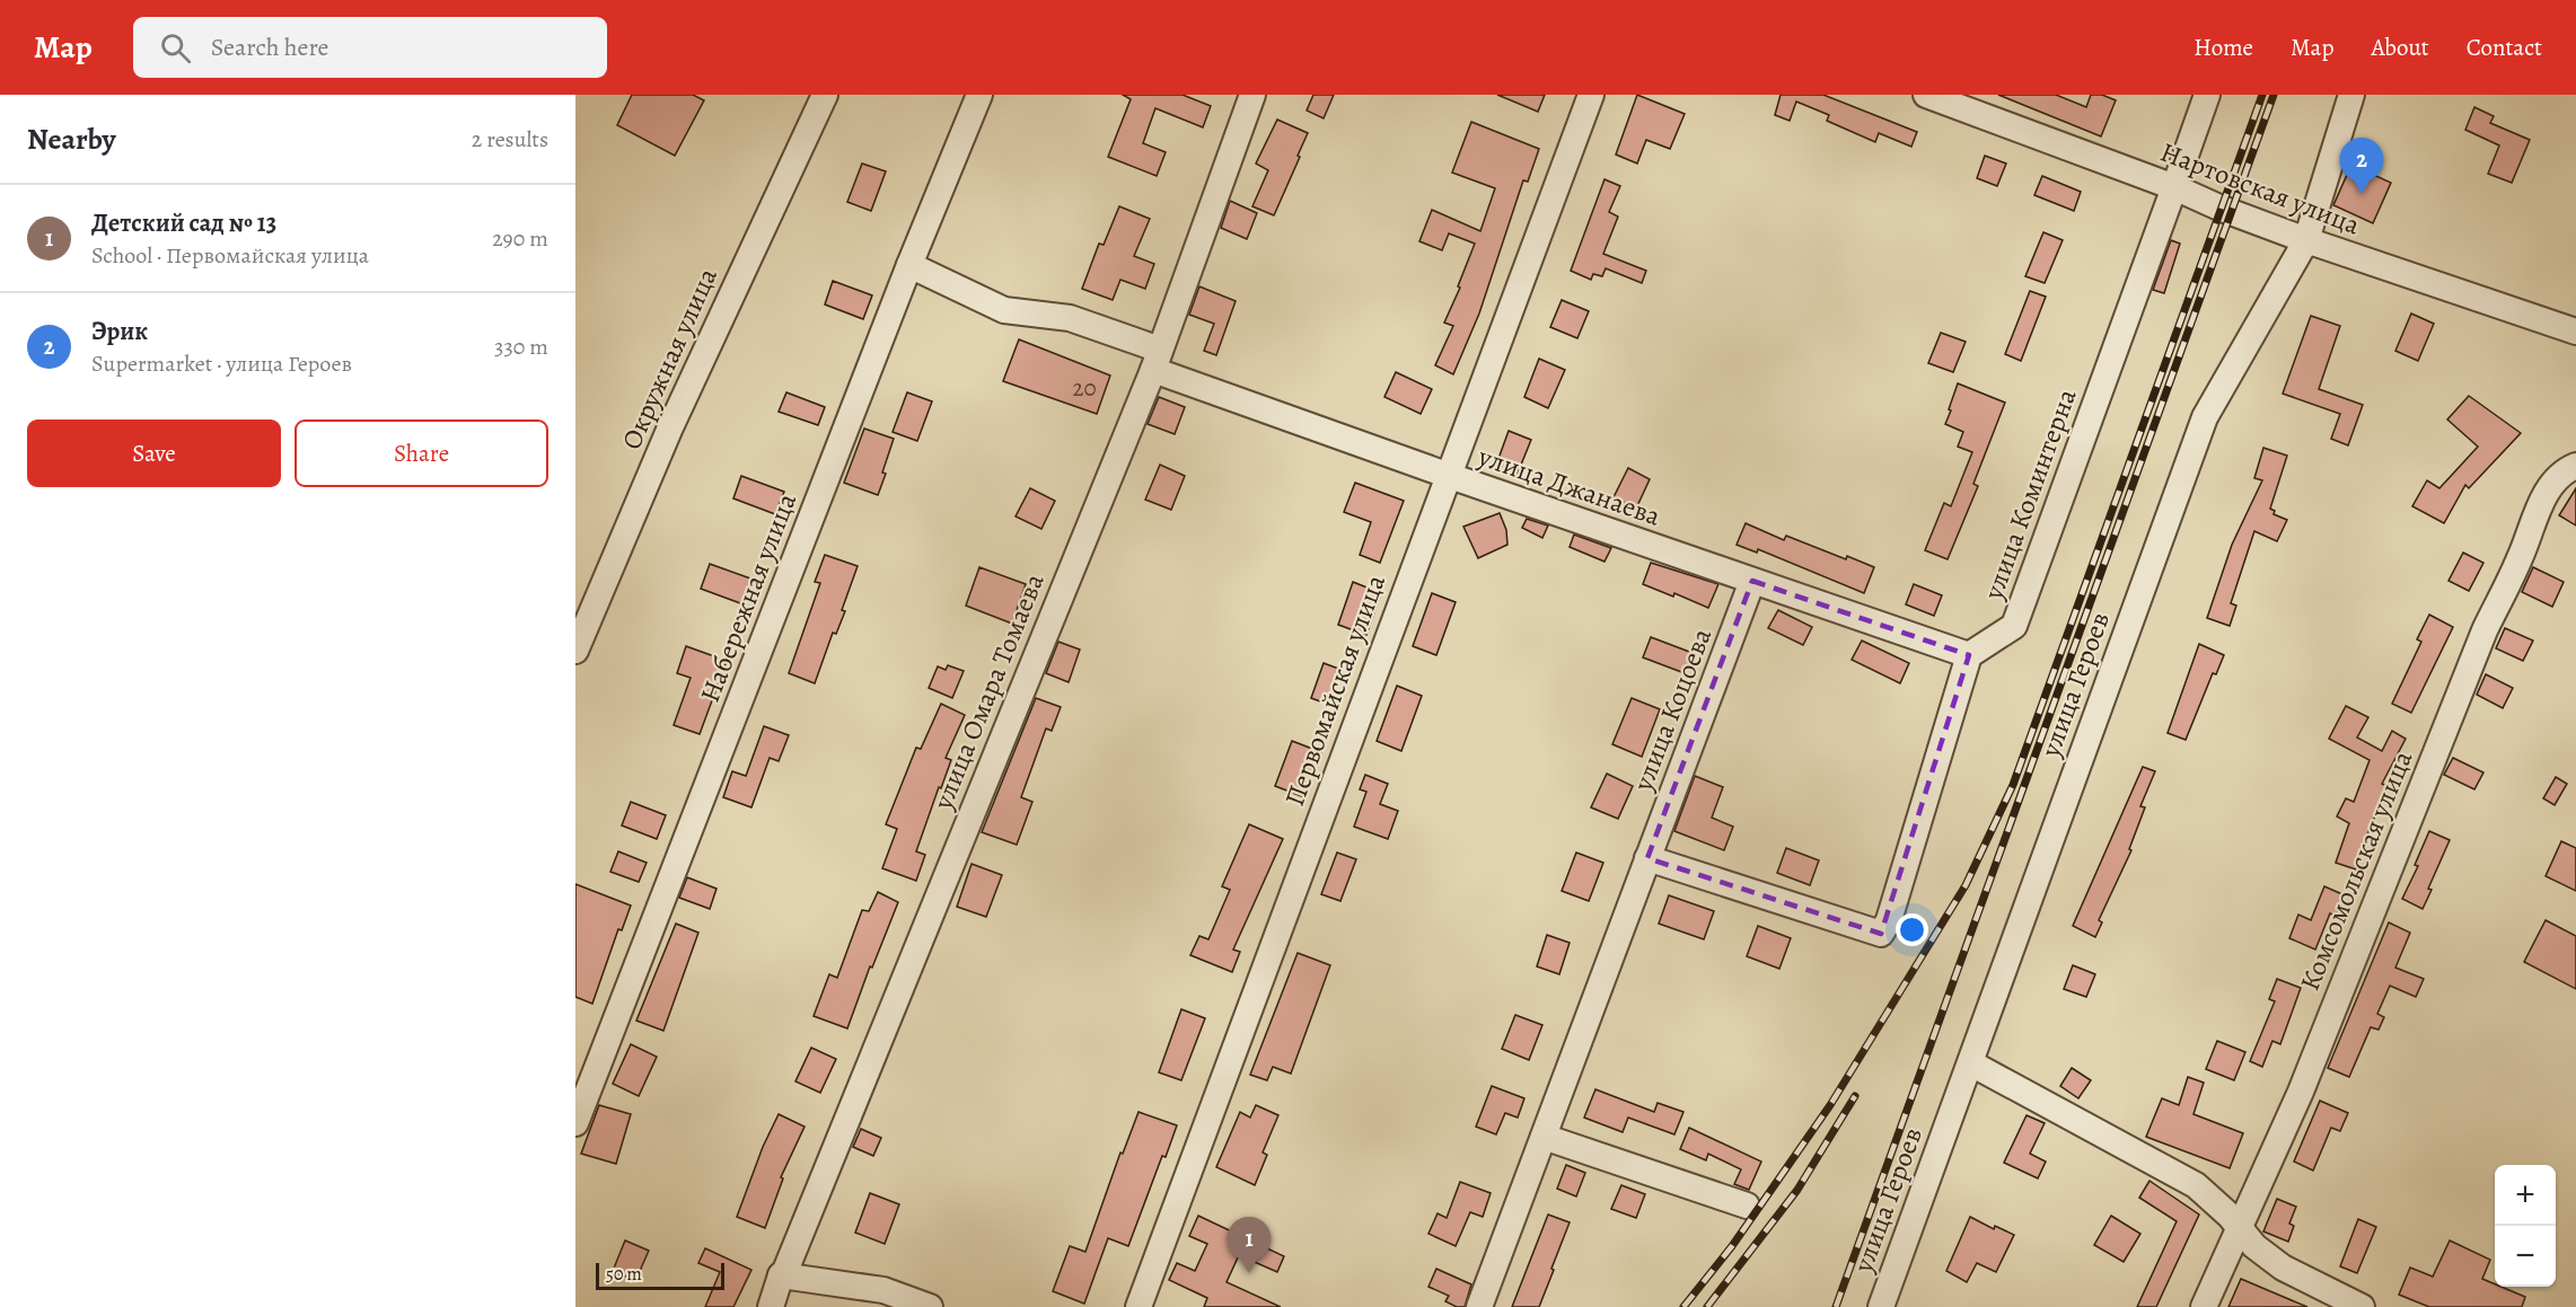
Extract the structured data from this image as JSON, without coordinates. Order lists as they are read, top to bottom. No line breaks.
{"streets":{"street":["Нартовская улица","Окружная улица","улица Джанаева","улица Коминтерна","Набережная улица","улица Героев","Первомайская улица","улица Омара Томаева","улица Коцоева","Комсомольская улица"]},"crossings":[["Нартовская улица","улица Коминтерна"],["Нартовская улица","улица Героев"],["улица Джанаева","улица Коминтерна"],["улица Джанаева","Набережная улица"],["улица Джанаева","Первомайская улица"],["улица Джанаева","улица Омара Томаева"],["улица Джанаева","улица Коцоева"]],"house_numbers":["20"],"scale_bar":"50 m","page":{"header":"Map","search":"Search here","nav":["Home","Map","About","Contact"],"heading":["Nearby","2 results"],"pins":["2","1"],"list":[{"mark":"1","name":"Детский сад № 13","note":"School · Первомайская улица","value":"290 m"},{"mark":"2","name":"Эрик","note":"Supermarket · улица Героев","value":"330 m"}],"buttons":["Save","Share"],"map_buttons":["+","−"],"scale":"50 m"}}
